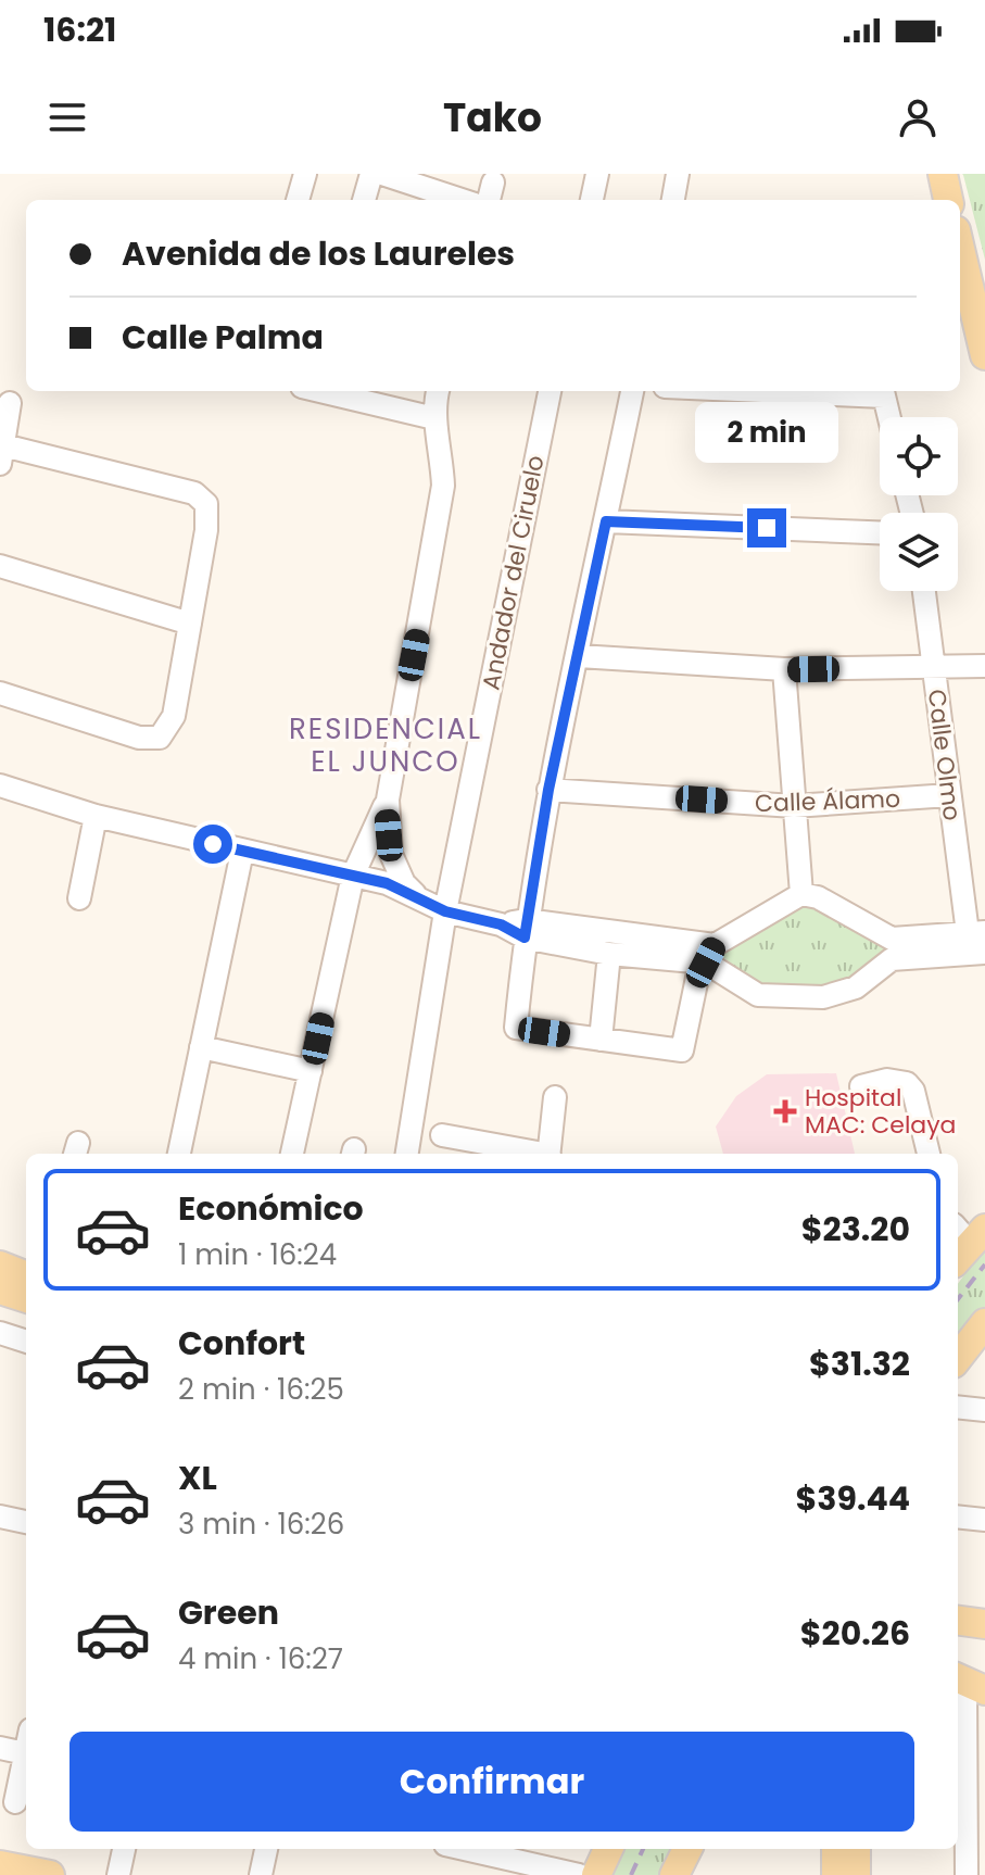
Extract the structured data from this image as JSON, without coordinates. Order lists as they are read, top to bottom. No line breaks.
{"streets":{"street":["Andador del Ciruelo","Calle Olmo","Calle Álamo"]},"crossings":[["Calle Olmo","Calle Álamo"]],"districts":["RESIDENCIAL EL JUNCO"],"places":{"health":["Hospital MAC: Celaya"]},"page":{"status":"16:21","header":"Tako","banner":["Avenida de los Laureles","Calle Palma"],"bubble":"2 min","list":[{"name":"Económico","note":"1 min · 16:24","value":"$23.20"},{"name":"Confort","note":"2 min · 16:25","value":"$31.32"},{"name":"XL","note":"3 min · 16:26","value":"$39.44"},{"name":"Green","note":"4 min · 16:27","value":"$20.26"}],"buttons":"Confirmar"}}
